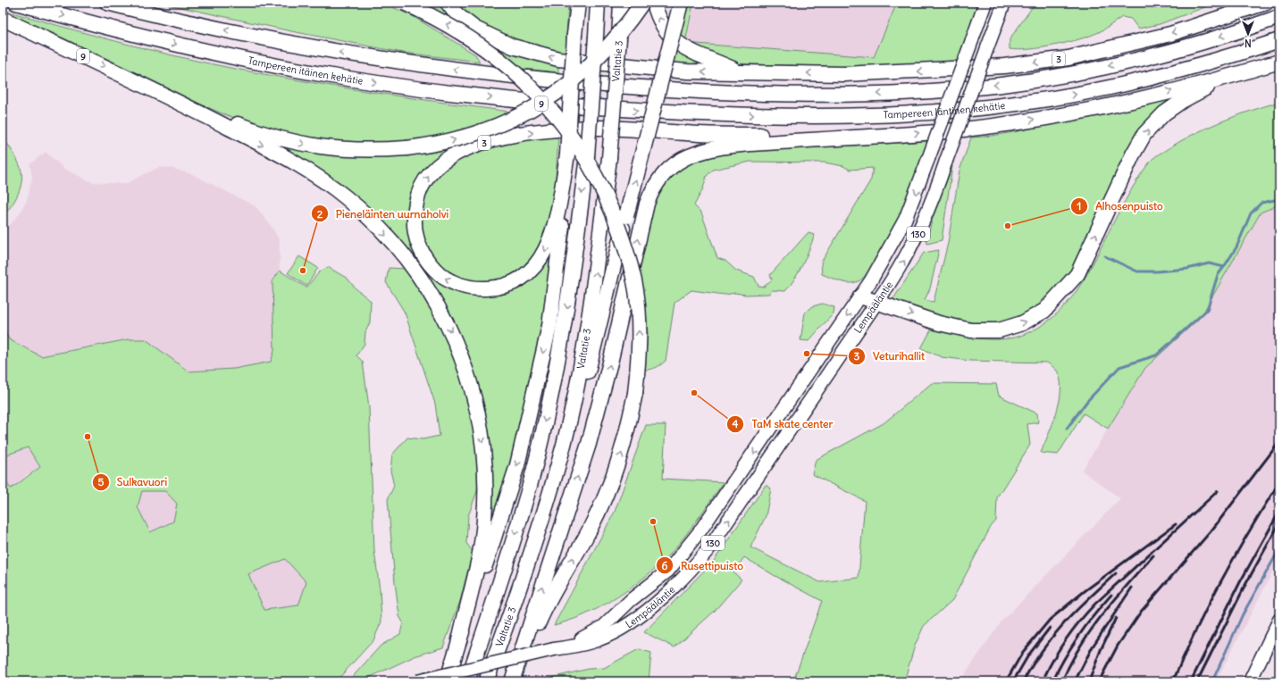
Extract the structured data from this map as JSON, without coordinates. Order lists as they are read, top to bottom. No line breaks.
{"streets":{"highway":["9","3","Valtatie 3","Tampereen itäinen kehätie","Tampereen läntinen kehätie"],"main road":["130","Lempääläntie"]},"crossings":[["Tampereen itäinen kehätie","Tampereen läntinen kehätie"]],"places":["Alhosenpuisto","Pieneläinten uurnaholvi","Veturihallit","TaM skate center","Sulkavuori","Rusettipuisto"],"north":"bottom"}
